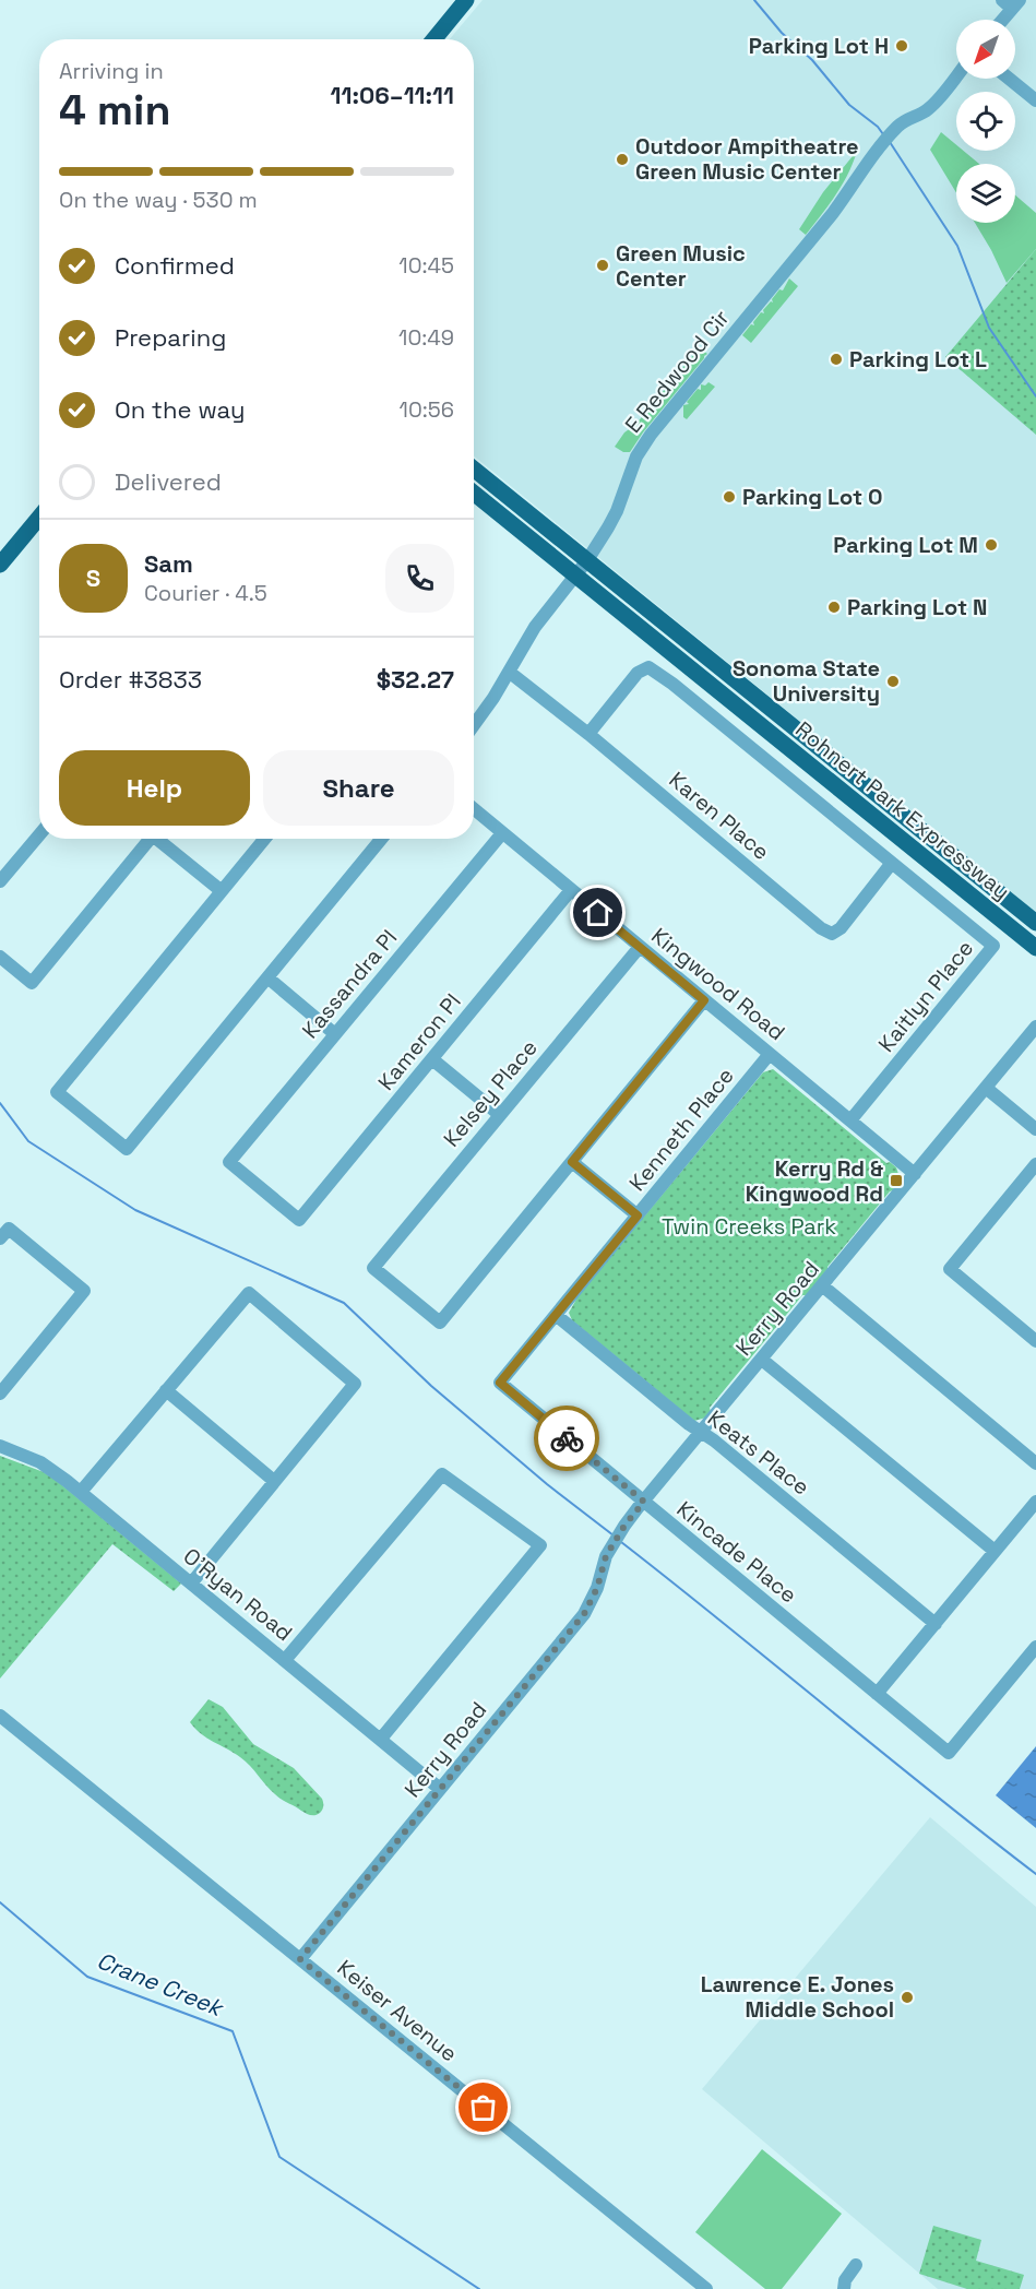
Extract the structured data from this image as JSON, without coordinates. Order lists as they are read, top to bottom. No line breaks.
{"streets":{"main road":["Rohnert Park Expressway"],"street":["E Redwood Cir","Karen Place","Kassandra Pl","Kingwood Road","Kaitlyn Place","Kameron Pl","Kelsey Place","Kenneth Place","Kerry Road","Keats Place","Kincade Place","O'Ryan Road","Keiser Avenue"]},"crossings":[["E Redwood Cir","Rohnert Park Expressway"],["E Redwood Cir","Karen Place"],["Karen Place","Kaitlyn Place"],["Kassandra Pl","Kingwood Road"],["Kassandra Pl","Kameron Pl"],["Kingwood Road","Kaitlyn Place"],["Kingwood Road","Kameron Pl"],["Kingwood Road","Kelsey Place"],["Kingwood Road","Kenneth Place"],["Kingwood Road","Kerry Road"],["Kenneth Place","Keats Place"],["Kenneth Place","Kincade Place"],["Kerry Road","Keats Place"],["Kerry Road","Kincade Place"],["Kerry Road","O'Ryan Road"],["Kerry Road","Keiser Avenue"]],"water":["Crane Creek"],"parks":["Twin Creeks Park"],"places":{"other":["Parking Lot H","Outdoor Ampitheatre Green Music Center","Green Music Center","Parking Lot L","Parking Lot O","Parking Lot M","Parking Lot N","Sonoma State University","Lawrence E. Jones Middle School"],"transit":["Kerry Rd & Kingwood Rd"]},"north":"bottom left","page":{"heading":["4 min","Arriving in","11:06–11:11"],"panel":["Sam","Courier · 4.5","Order #3833","$32.27"],"bar":"On the way · 530 m","list":[["Confirmed","10:45"],["Preparing","10:49"],["On the way","10:56"],"Delivered"],"round":"S","buttons":["Help","Share"]}}
